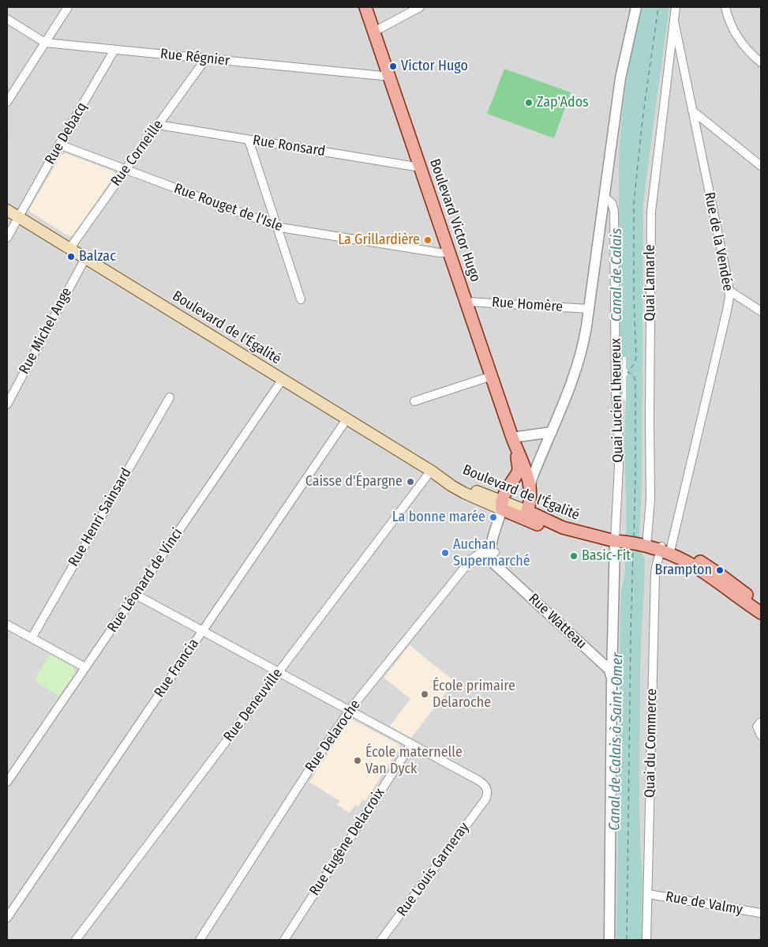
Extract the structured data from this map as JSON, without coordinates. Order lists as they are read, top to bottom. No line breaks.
{"streets":{"main road":["Boulevard Victor Hugo","Boulevard de l'Égalité"],"street":["Rue Régnier","Rue Debacq","Rue Ronsard","Rue Corneille","Rue Rouget de l'Isle","Rue de la Vendée","Quai Lamarle","Rue Homère","Rue Michel Ange","Quai Lucien Lheureux","Rue Henri Sainsard","Rue Léonard de Vinci","Rue Watteau","Rue Francia","Rue Deneuville","Rue Delaroche","Quai du Commerce","Rue Eugène Delacroix","Rue Louis Garneray","Rue de Valmy"]},"crossings":[["Rue Régnier","Rue Debacq"],["Rue Régnier","Rue Corneille"],["Rue Régnier","Boulevard Victor Hugo"],["Rue Debacq","Rue Rouget de l'Isle"],["Rue Debacq","Boulevard de l'Égalité"],["Rue Ronsard","Rue Corneille"],["Rue Ronsard","Boulevard Victor Hugo"],["Rue Corneille","Rue Rouget de l'Isle"],["Rue Corneille","Boulevard de l'Égalité"],["Rue Rouget de l'Isle","Boulevard Victor Hugo"],["Boulevard Victor Hugo","Rue Homère"],["Boulevard Victor Hugo","Boulevard de l'Égalité"],["Rue de la Vendée","Quai Lamarle"],["Rue de la Vendée","Quai du Commerce"],["Boulevard de l'Égalité","Rue Michel Ange"],["Boulevard de l'Égalité","Quai Lucien Lheureux"],["Boulevard de l'Égalité","Rue Léonard de Vinci"],["Boulevard de l'Égalité","Rue Francia"],["Boulevard de l'Égalité","Rue Deneuville"],["Rue Watteau","Rue Delaroche"],["Quai du Commerce","Rue de Valmy"],["Rue Eugène Delacroix","Rue Louis Garneray"]],"water":["Canal de Calais","Canal de Calais à Saint-Omer"],"places":["Victor Hugo","Zap'Ados","La Grillardière","Balzac","Caisse d'Épargne","La bonne marée","Auchan Supermarché","Basic-Fit","Brampton","École primaire Delaroche","École maternelle Van Dyck"]}
